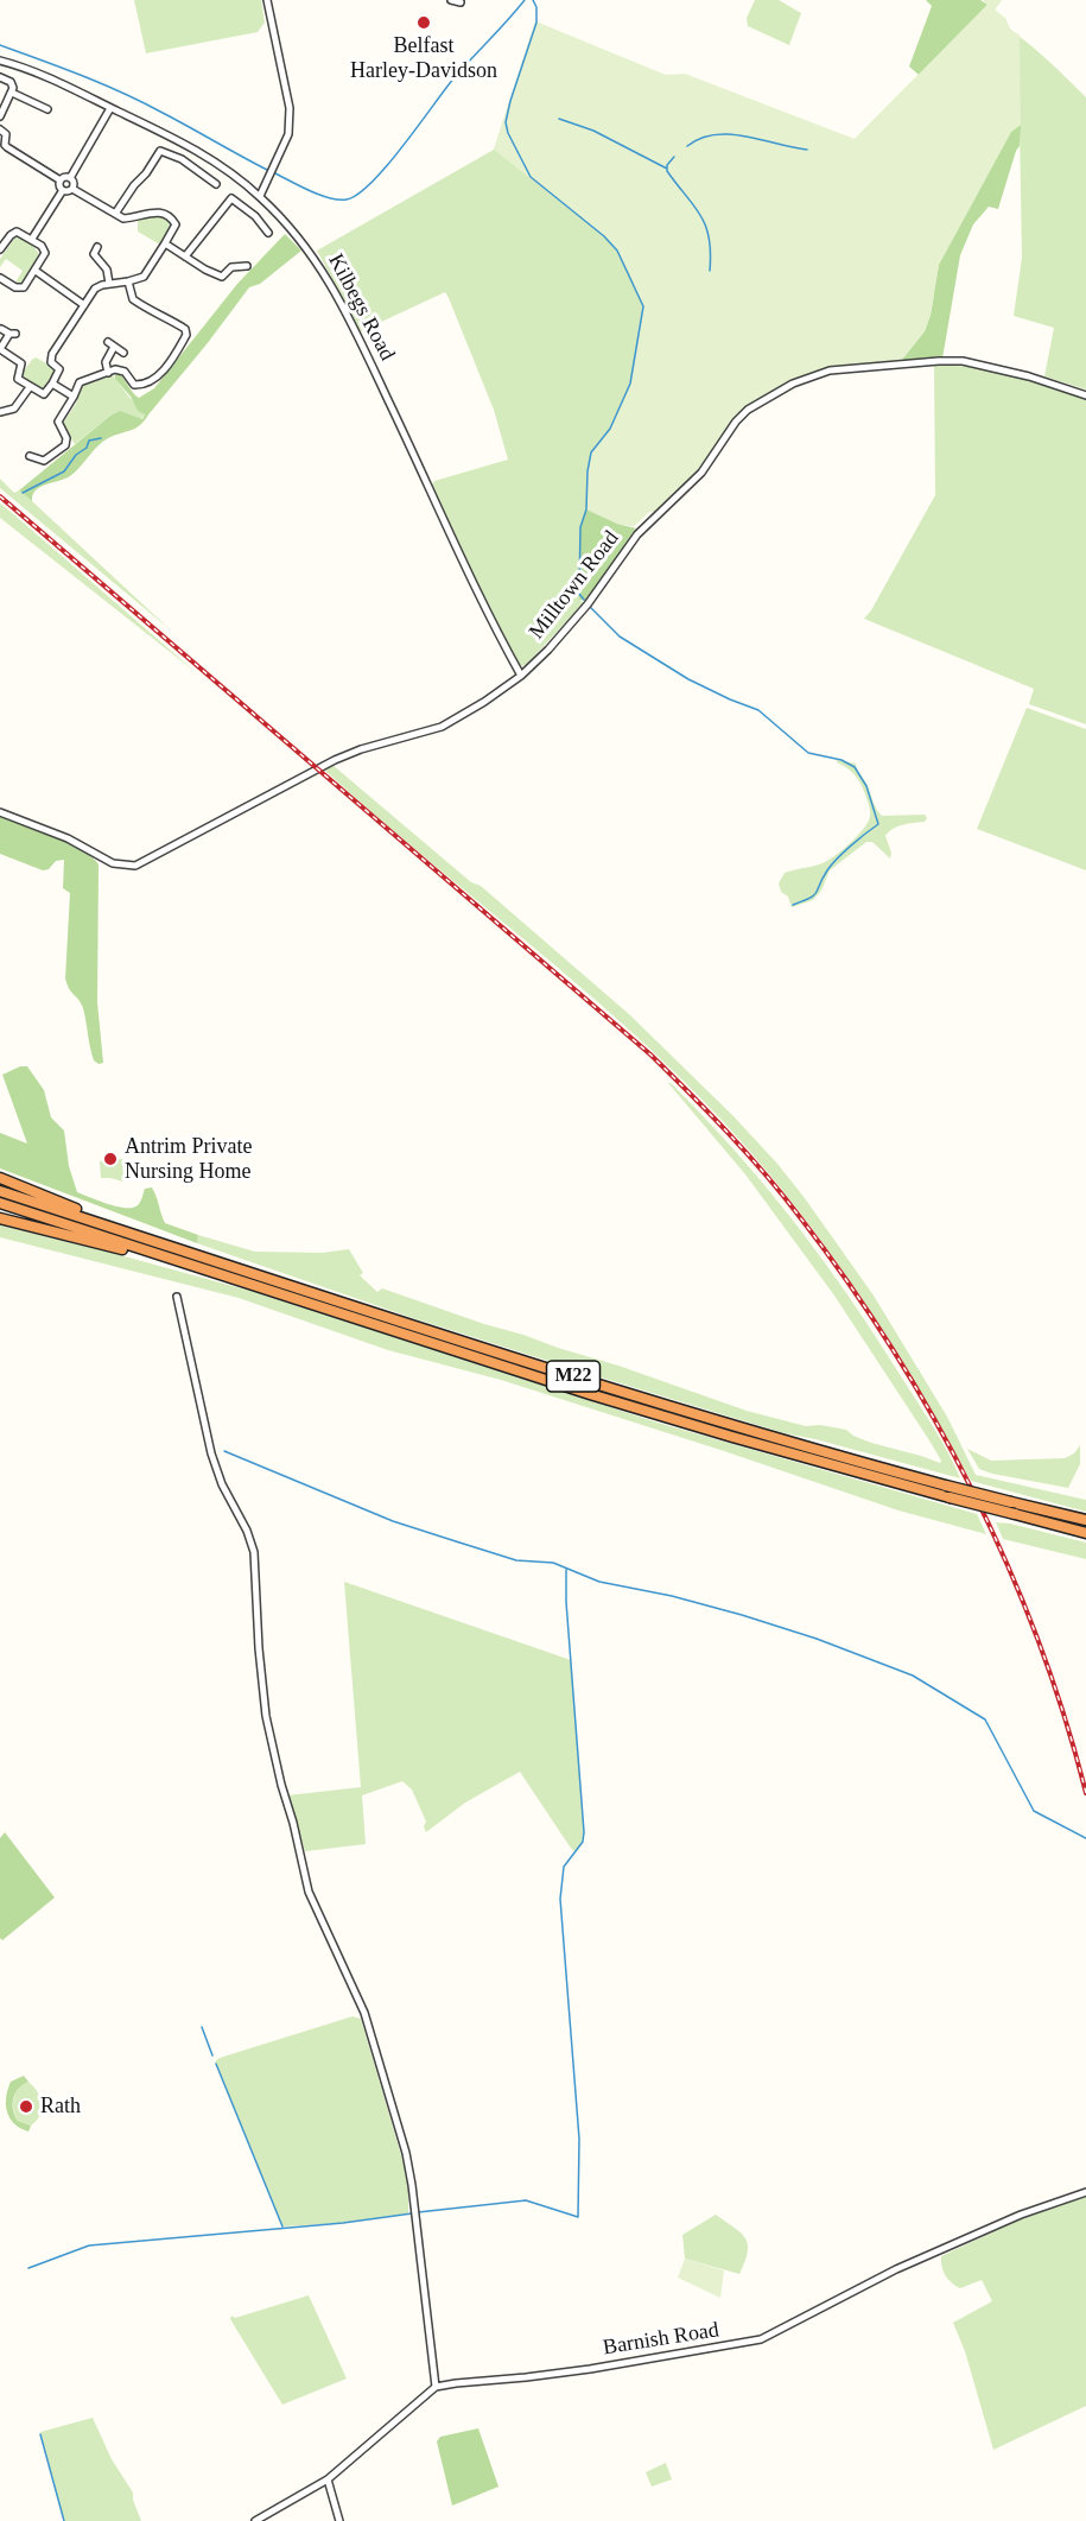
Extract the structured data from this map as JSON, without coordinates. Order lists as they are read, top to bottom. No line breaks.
{"streets":{"highway":["M22"],"street":["Kilbegs Road","Milltown Road","Barnish Road"]},"crossings":[["Kilbegs Road","Milltown Road"]],"places":["Belfast Harley-Davidson","Antrim Private Nursing Home","Rath"]}
